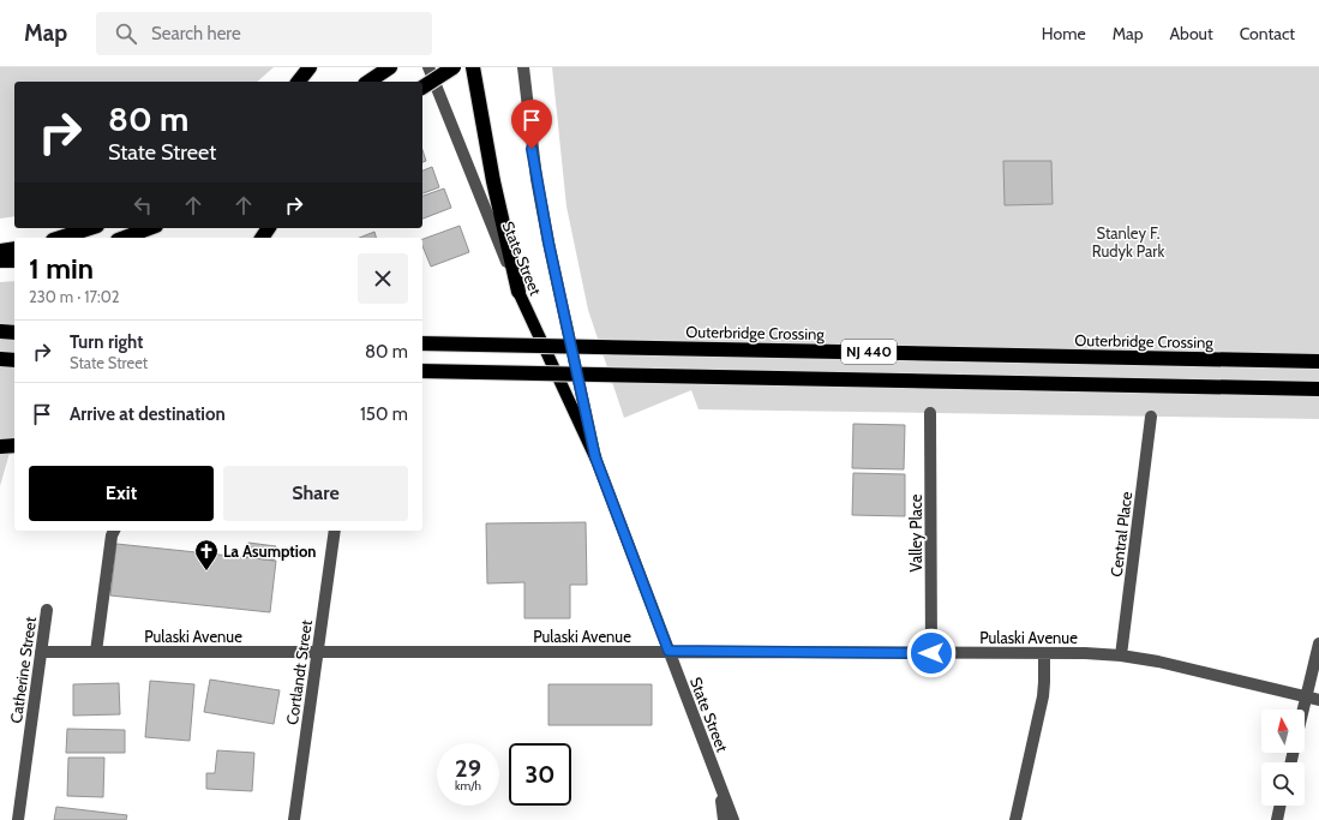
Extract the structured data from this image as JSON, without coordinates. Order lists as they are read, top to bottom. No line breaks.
{"streets":{"highway":["Outerbridge Crossing","NJ 440"],"main road":["State Street"],"street":["Valley Place","Central Place","Pulaski Avenue","Catherine Street","Cortlandt Street"]},"crossings":[["State Street","Pulaski Avenue"],["Valley Place","Pulaski Avenue"],["Central Place","Pulaski Avenue"],["Pulaski Avenue","Catherine Street"],["Pulaski Avenue","Cortlandt Street"]],"parks":["Stanley F. Rudyk Park"],"places":{"church":["La Asumption"]},"north":"top","page":{"header":"Map","search":"Search here","nav":["Home","Map","About","Contact"],"turn":["80 m","State Street"],"heading":["1 min","230 m · 17:02"],"list":[{"name":"Turn right","note":"State Street","value":"80 m"},{"name":"Arrive at destination","value":"150 m"}],"buttons":["Exit","Share"],"speed":"29 km/h","limit":"30"}}
